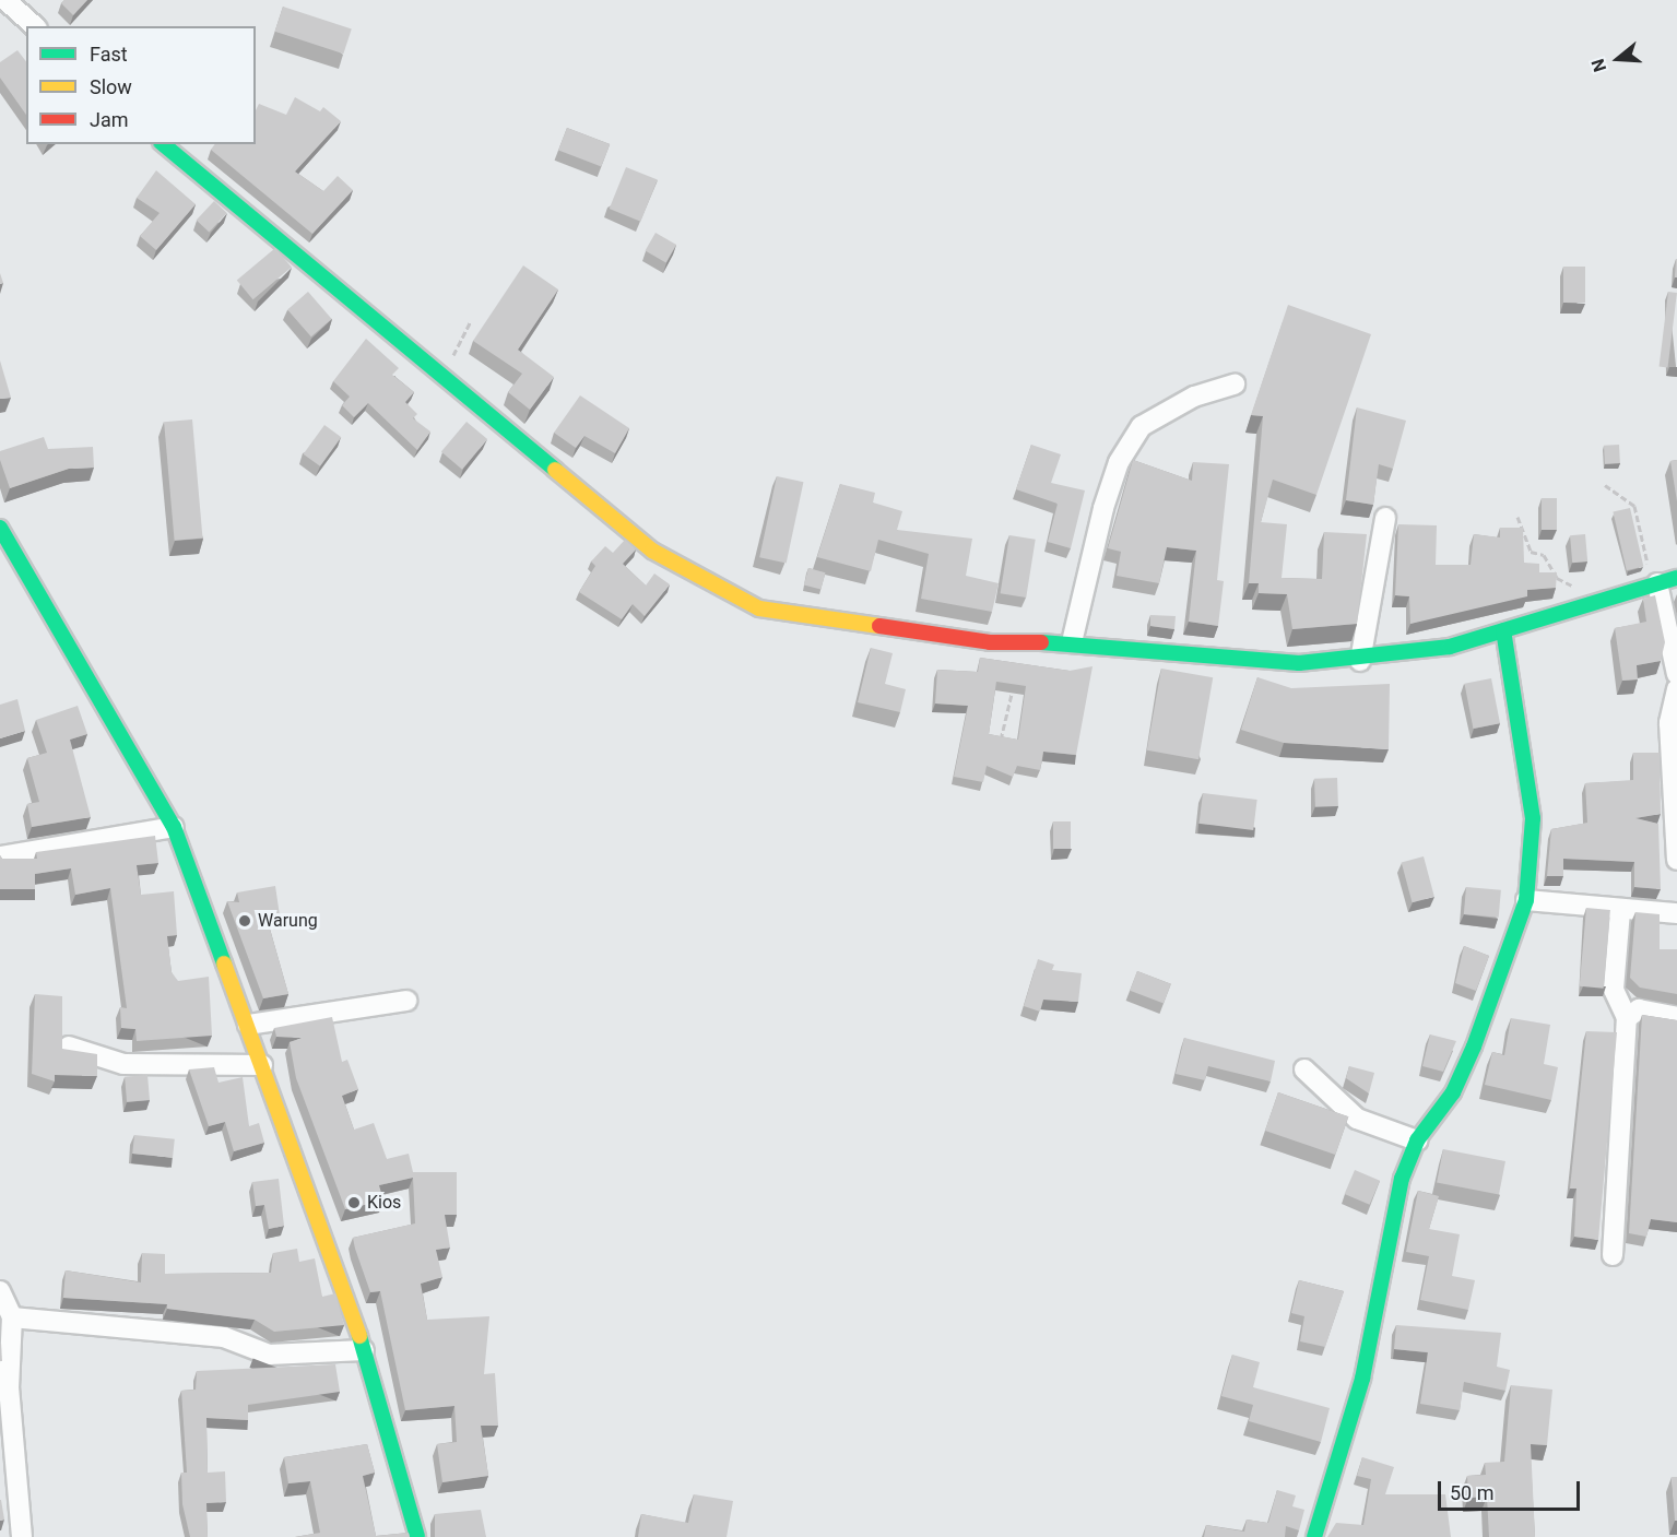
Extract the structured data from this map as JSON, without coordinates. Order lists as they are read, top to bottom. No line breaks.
{"places":["Warung","Kios"],"legend":["Fast","Slow","Jam"],"scale_bar":"50 m","north":"left"}
